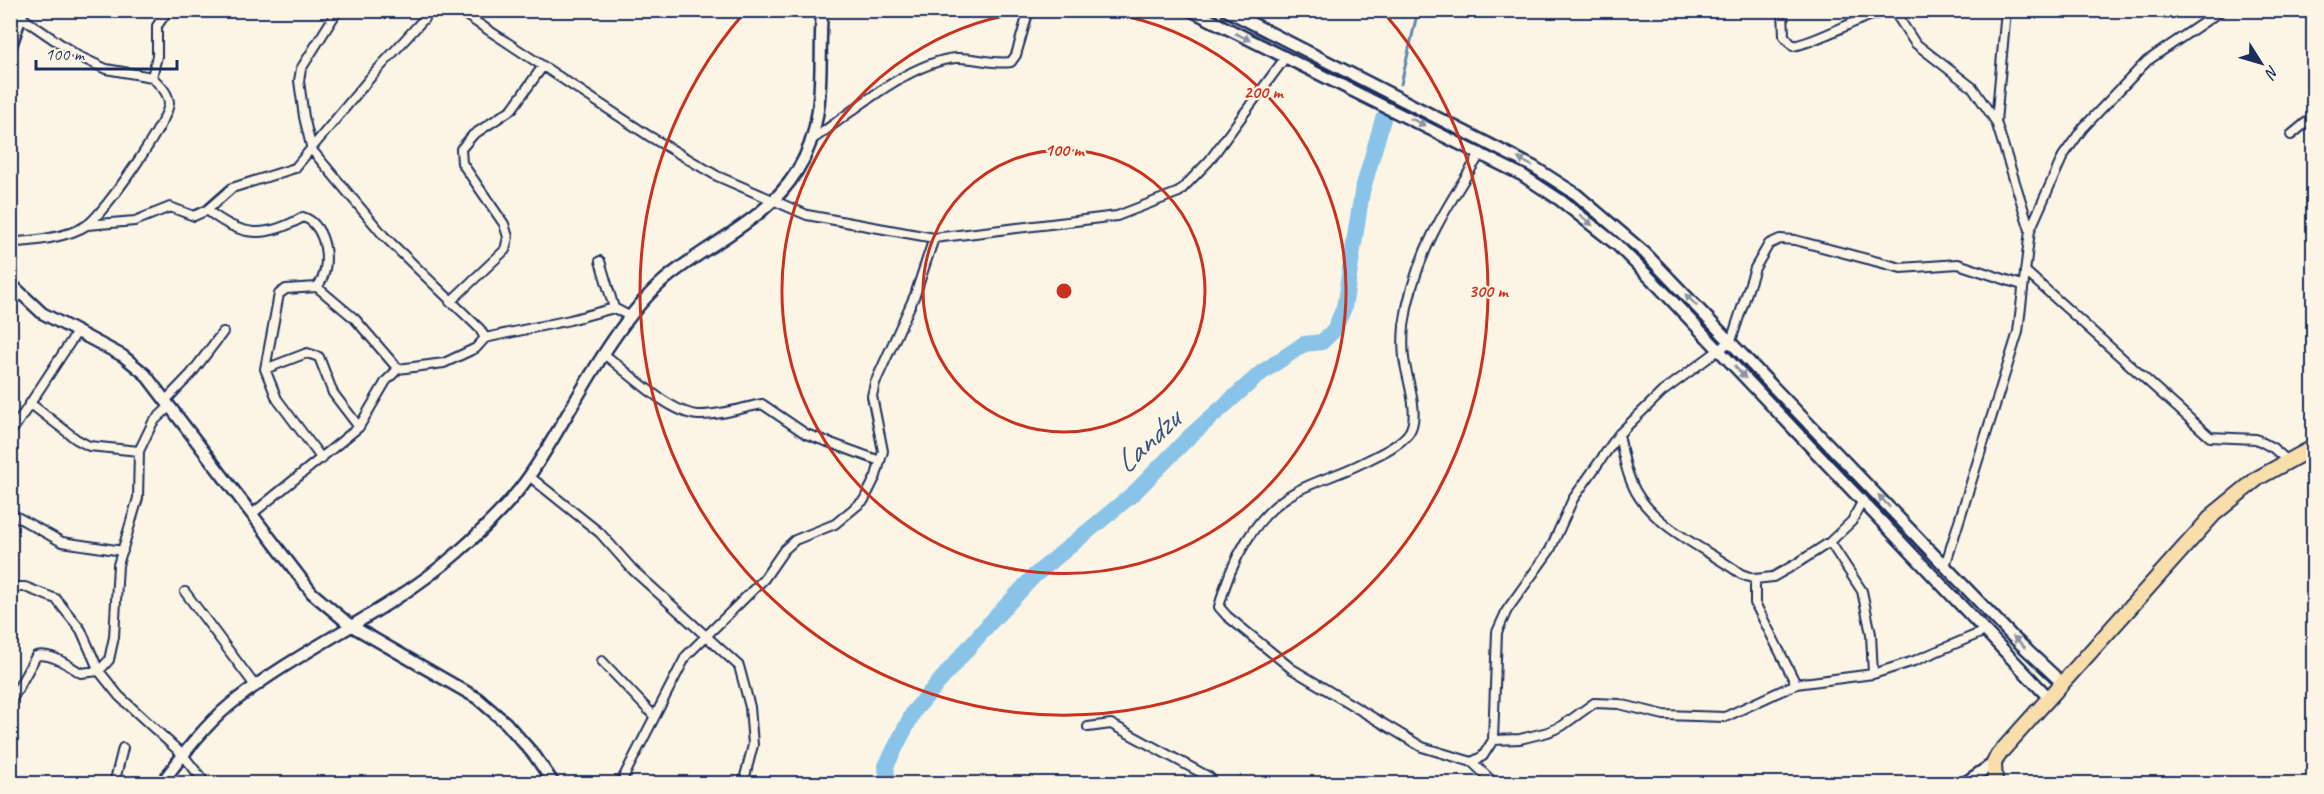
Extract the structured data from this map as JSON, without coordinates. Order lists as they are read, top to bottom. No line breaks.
{"water":["Landzu"],"scale_bar":"100 m","north":"bottom right","rings":["200 m","100 m","300 m"]}
